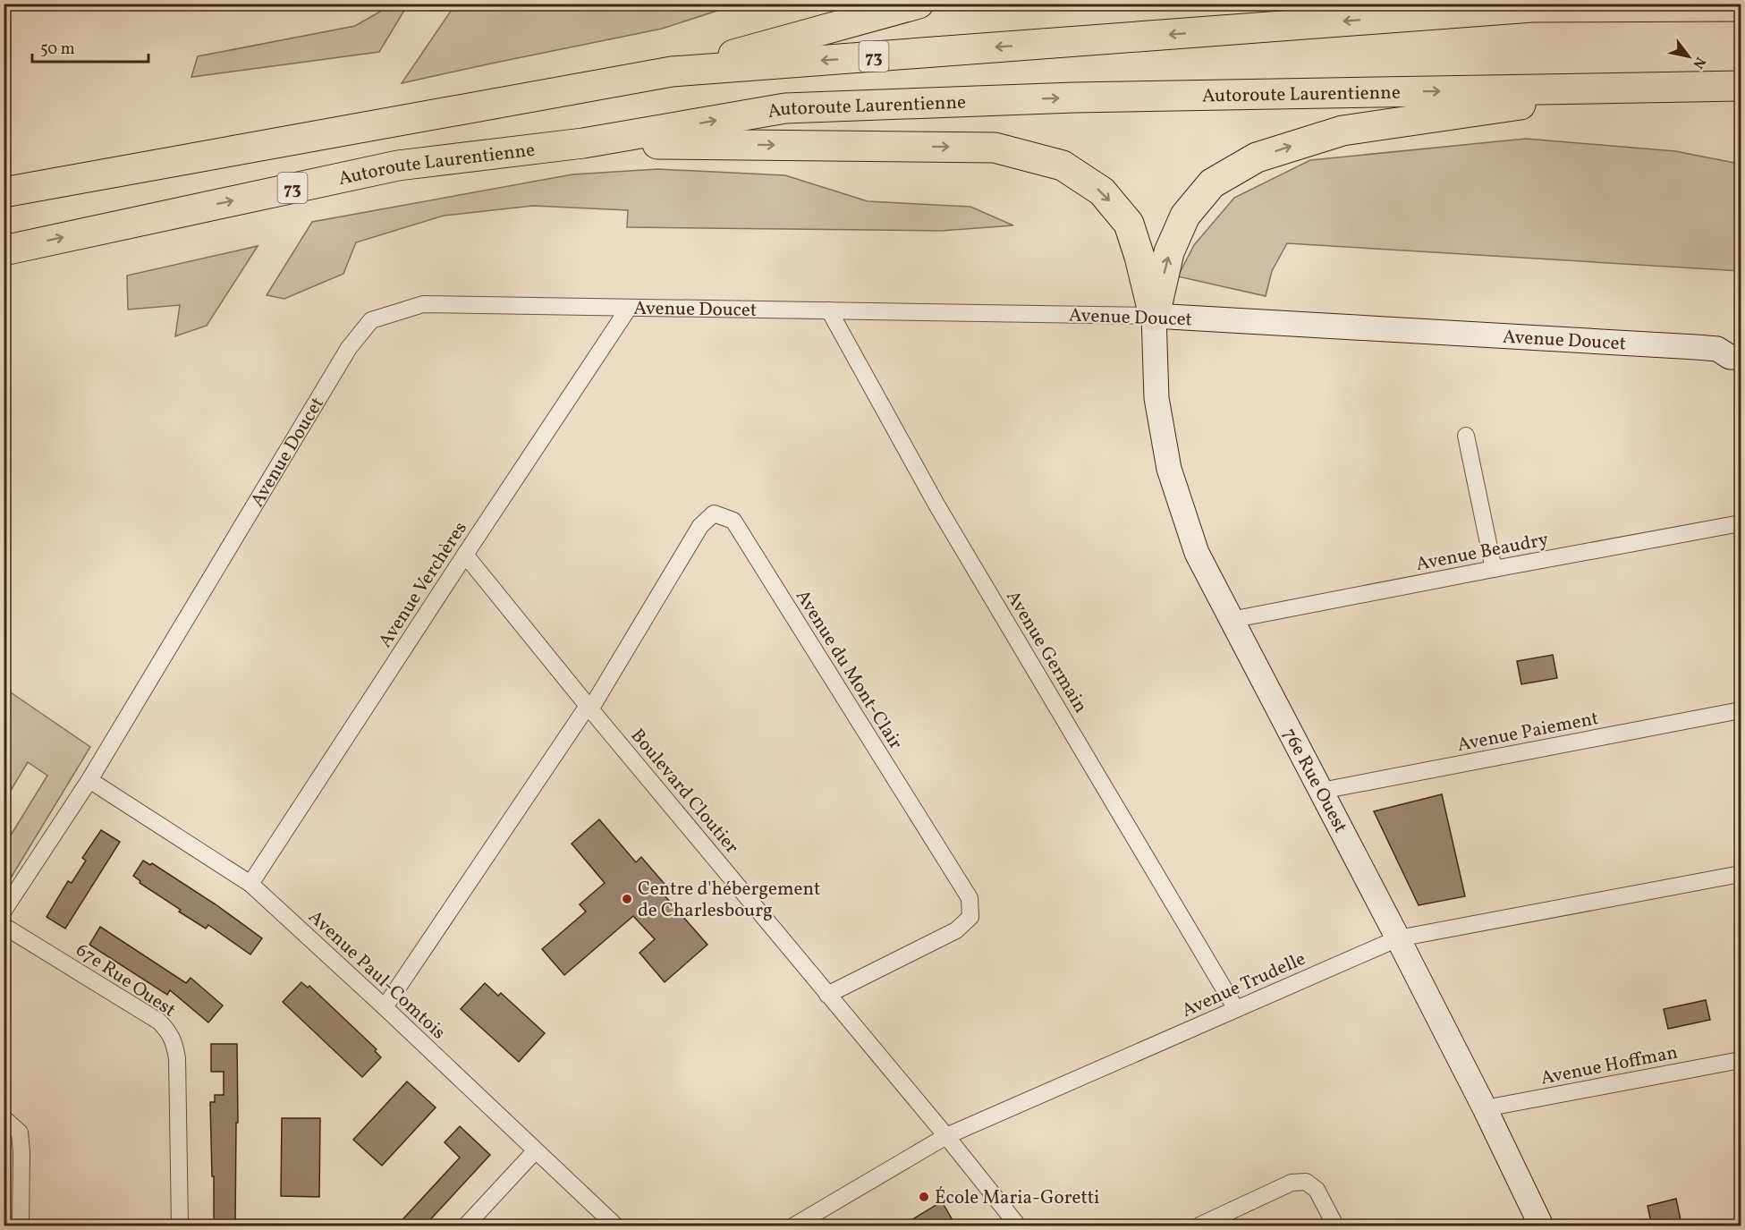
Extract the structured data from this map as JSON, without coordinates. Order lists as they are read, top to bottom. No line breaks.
{"streets":{"highway":["73","Autoroute Laurentienne"],"street":["Avenue Doucet","Avenue Beaudry","Avenue Verchères","Avenue Germain","Avenue du Mont-Clair","Avenue Paiement","76e Rue Ouest","Boulevard Cloutier","Avenue Paul-Comtois","67e Rue Ouest","Avenue Trudelle","Avenue Hoffman"]},"crossings":[["Avenue Doucet","Avenue Verchères"],["Avenue Doucet","Avenue Germain"],["Avenue Doucet","76e Rue Ouest"],["Avenue Doucet","Avenue Paul-Comtois"],["Avenue Beaudry","76e Rue Ouest"],["Avenue Verchères","Boulevard Cloutier"],["Avenue Verchères","Avenue Paul-Comtois"],["Avenue Germain","Avenue Trudelle"],["Avenue du Mont-Clair","Boulevard Cloutier"],["Avenue du Mont-Clair","Avenue Paul-Comtois"],["Avenue Paiement","76e Rue Ouest"],["76e Rue Ouest","Avenue Trudelle"],["76e Rue Ouest","Avenue Hoffman"],["Boulevard Cloutier","Avenue Trudelle"]],"places":["Centre d'hébergement de Charlesbourg","École Maria-Goretti"],"scale_bar":"50 m","north":"bottom right"}
